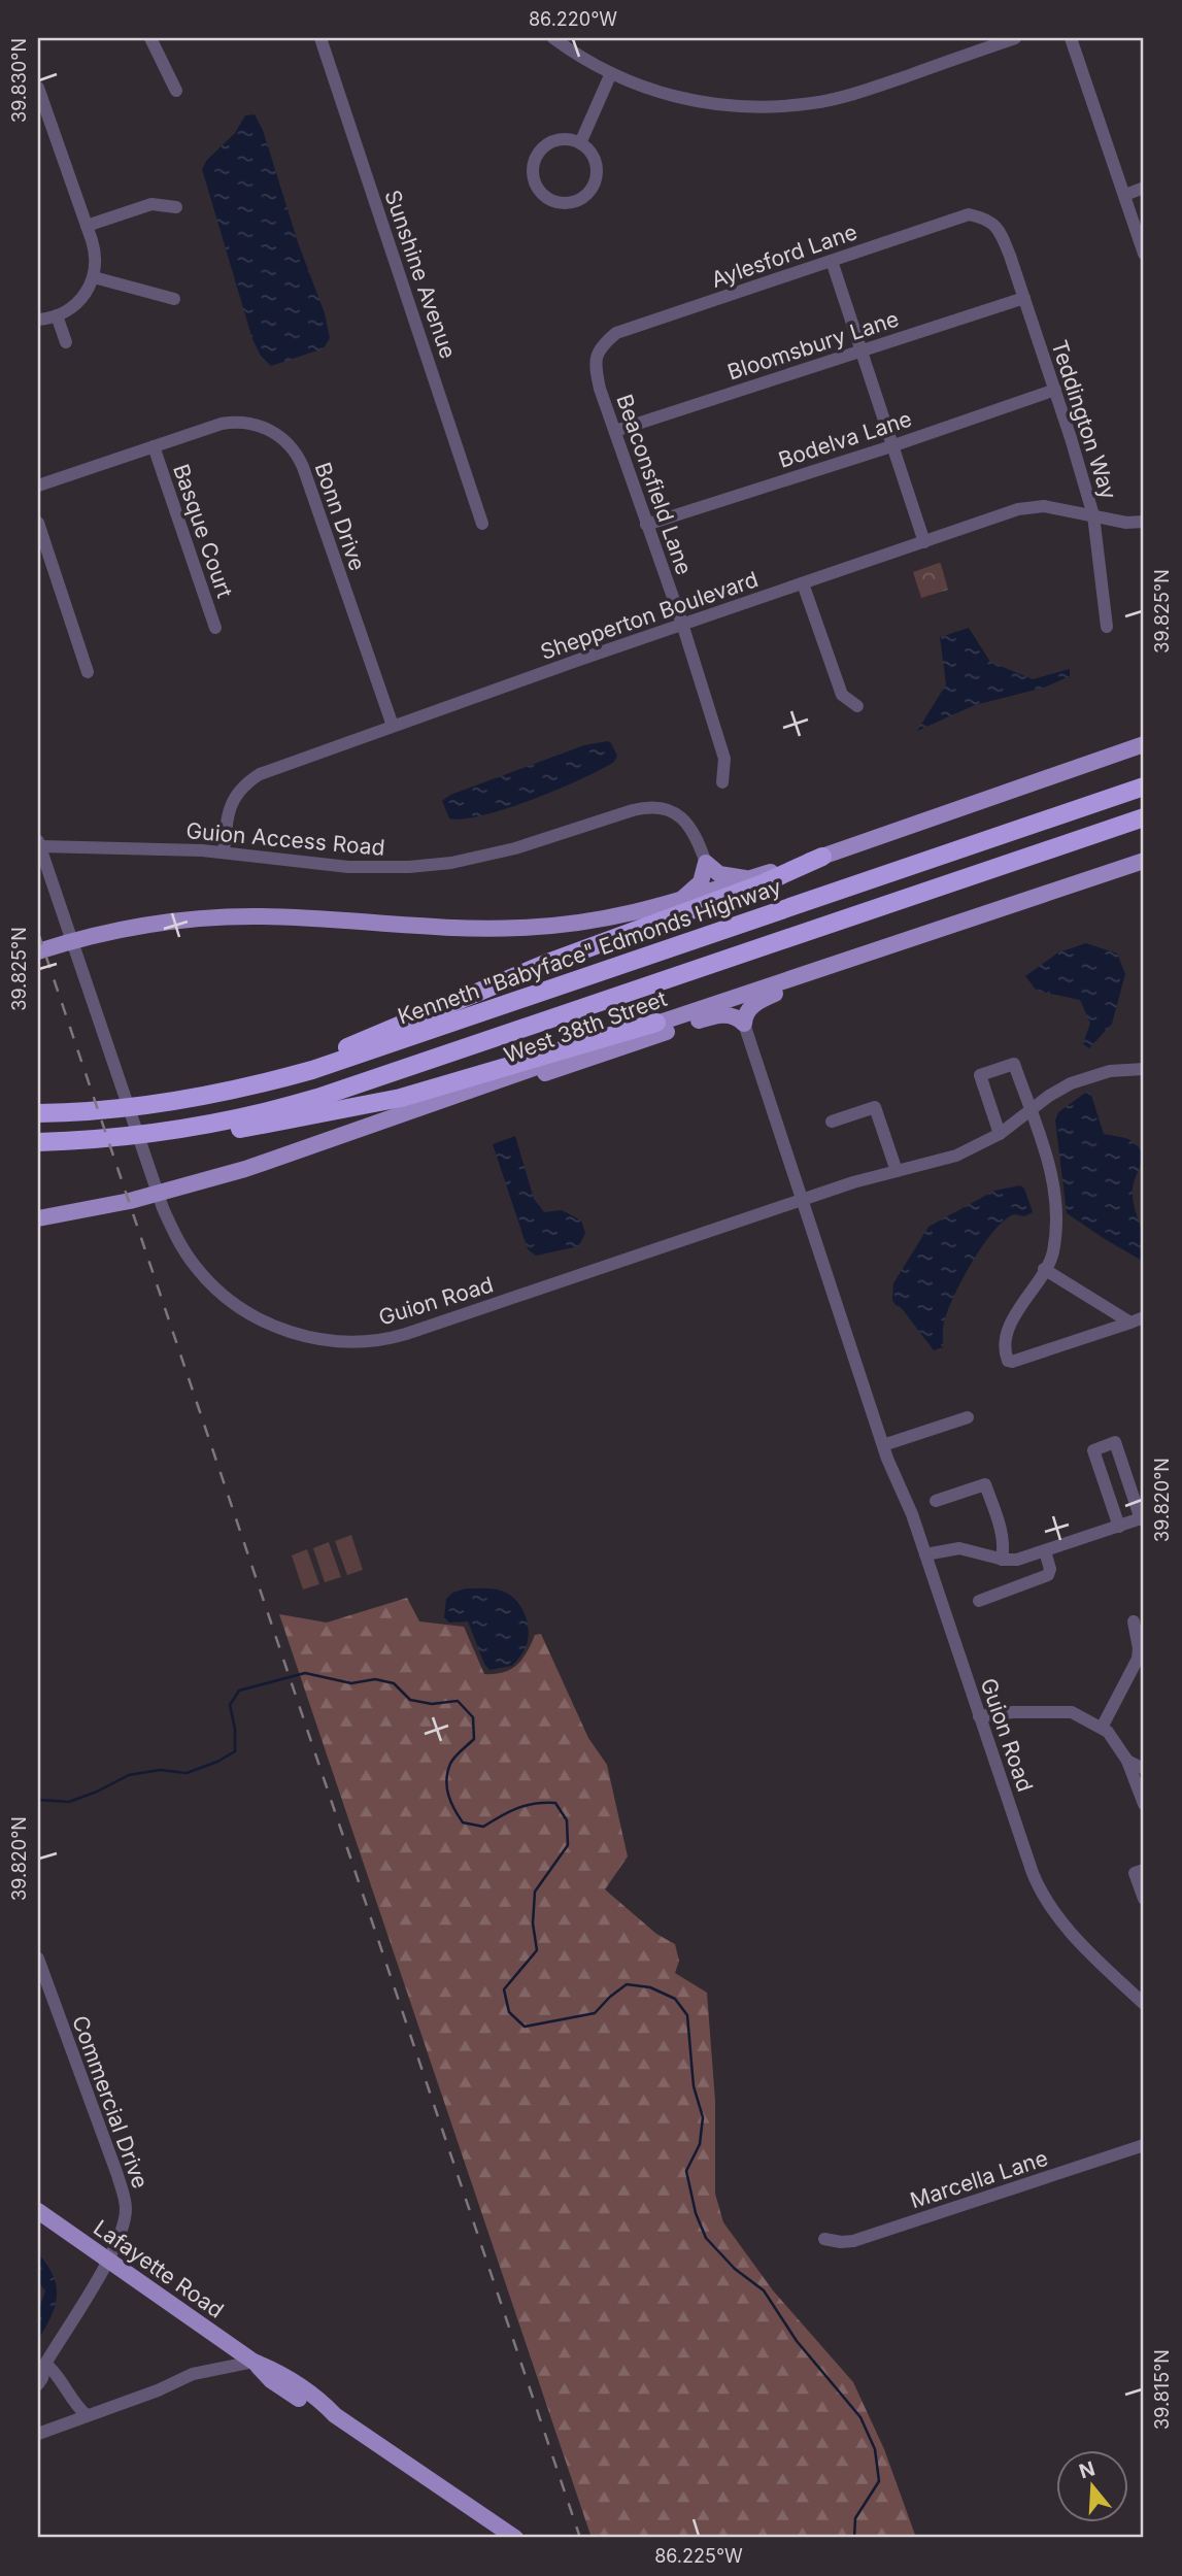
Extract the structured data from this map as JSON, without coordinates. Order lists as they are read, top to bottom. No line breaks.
{"streets":{"highway":["Kenneth \"Babyface\" Edmonds Highway"],"main road":["West 38th Street","Lafayette Road"],"street":["Aylesford Lane","Sunshine Avenue","Bloomsbury Lane","Teddington Way","Bodelva Lane","Beaconsfield Lane","Bonn Drive","Basque Court","Shepperton Boulevard","Guion Access Road","Guion Road","Commercial Drive","Marcella Lane"]},"crossings":[["Aylesford Lane","Teddington Way"],["Aylesford Lane","Beaconsfield Lane"],["Bloomsbury Lane","Teddington Way"],["Bloomsbury Lane","Beaconsfield Lane"],["Teddington Way","Bodelva Lane"],["Teddington Way","Shepperton Boulevard"],["Bodelva Lane","Beaconsfield Lane"],["Beaconsfield Lane","Shepperton Boulevard"],["Bonn Drive","Basque Court"],["Bonn Drive","Shepperton Boulevard"],["Shepperton Boulevard","Guion Access Road"],["Guion Access Road","Guion Road"],["Commercial Drive","Lafayette Road"]],"north":"top","coordinates":["86.220°W","39.830°N","39.825°N","39.820°N","39.815°N","86.225°W"]}
